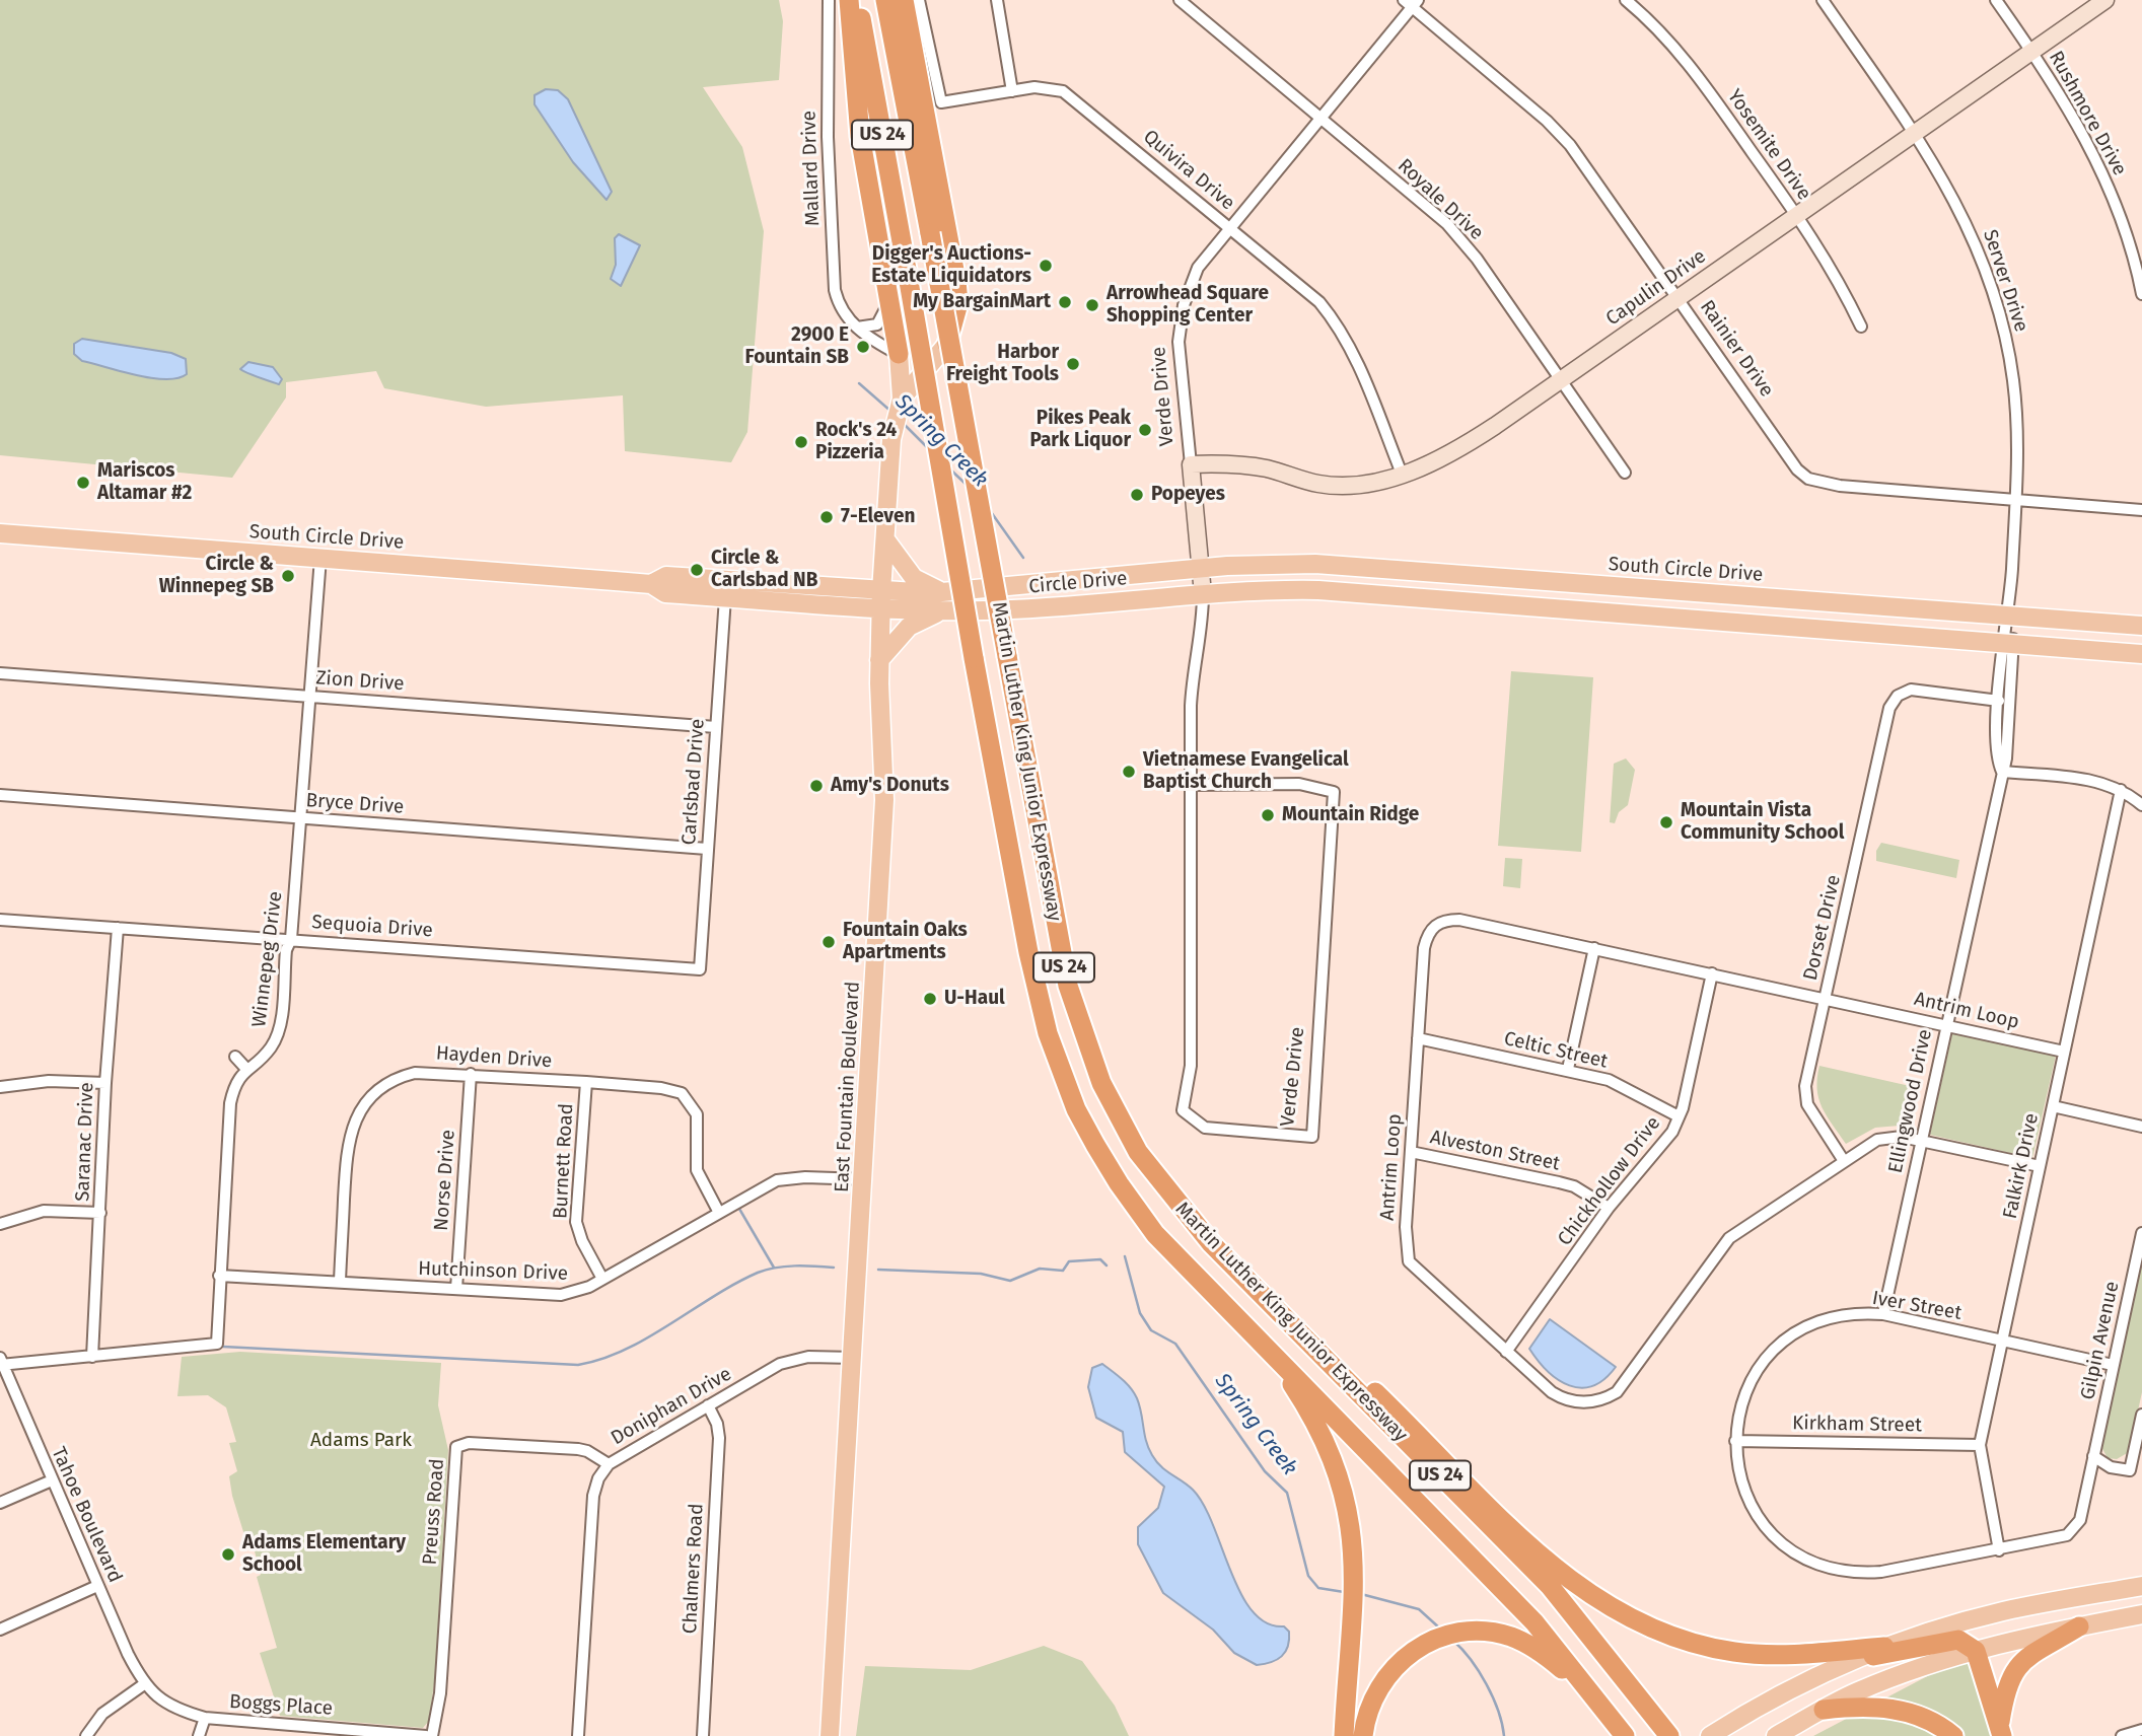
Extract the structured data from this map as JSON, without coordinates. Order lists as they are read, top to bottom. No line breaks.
{"streets":{"highway":["US 24","Martin Luther King Junior Expressway"],"main road":["South Circle Drive","Circle Drive","East Fountain Boulevard"],"street":["Rushmore Drive","Yosemite Drive","Mallard Drive","Quivira Drive","Royale Drive","Server Drive","Capulin Drive","Rainier Drive","Verde Drive","Zion Drive","Carlsbad Drive","Bryce Drive","Sequoia Drive","Dorset Drive","Winnepeg Drive","Antrim Loop","Celtic Street","Hayden Drive","Ellingwood Drive","Saranac Drive","Alveston Street","Burnett Road","Falkirk Drive","Norse Drive","Chickhollow Drive","Hutchinson Drive","Iver Street","Gilpin Avenue","Doniphan Drive","Kirkham Street","Preuss Road","Tahoe Boulevard","Chalmers Road","Boggs Place"]},"crossings":[["Rushmore Drive","Capulin Drive"],["Yosemite Drive","Capulin Drive"],["Mallard Drive","East Fountain Boulevard"],["Quivira Drive","Capulin Drive"],["Quivira Drive","Verde Drive"],["Royale Drive","Capulin Drive"],["Royale Drive","Verde Drive"],["Server Drive","Capulin Drive"],["Server Drive","Rainier Drive"],["Server Drive","South Circle Drive"],["Server Drive","Ellingwood Drive"],["Capulin Drive","Rainier Drive"],["Capulin Drive","Verde Drive"],["Rainier Drive","Verde Drive"],["Verde Drive","Circle Drive"],["South Circle Drive","Circle Drive"],["South Circle Drive","Carlsbad Drive"],["South Circle Drive","Winnepeg Drive"],["South Circle Drive","East Fountain Boulevard"],["South Circle Drive","Ellingwood Drive"],["Circle Drive","East Fountain Boulevard"],["Circle Drive","Ellingwood Drive"],["Zion Drive","Carlsbad Drive"],["Zion Drive","Winnepeg Drive"],["Carlsbad Drive","Bryce Drive"],["Carlsbad Drive","Sequoia Drive"],["Bryce Drive","Winnepeg Drive"],["Sequoia Drive","Winnepeg Drive"],["Sequoia Drive","Saranac Drive"],["Dorset Drive","Antrim Loop"],["Dorset Drive","Ellingwood Drive"],["Winnepeg Drive","Saranac Drive"],["Winnepeg Drive","Hutchinson Drive"],["Winnepeg Drive","Tahoe Boulevard"],["Antrim Loop","Celtic Street"],["Antrim Loop","Ellingwood Drive"],["Antrim Loop","Alveston Street"],["Antrim Loop","Falkirk Drive"],["Antrim Loop","Chickhollow Drive"],["Celtic Street","Chickhollow Drive"],["Hayden Drive","Burnett Road"],["Hayden Drive","Norse Drive"],["Hayden Drive","Hutchinson Drive"],["East Fountain Boulevard","Hutchinson Drive"],["East Fountain Boulevard","Doniphan Drive"],["Ellingwood Drive","Iver Street"],["Alveston Street","Chickhollow Drive"],["Burnett Road","Hutchinson Drive"],["Falkirk Drive","Iver Street"],["Falkirk Drive","Kirkham Street"],["Norse Drive","Hutchinson Drive"],["Iver Street","Gilpin Avenue"],["Iver Street","Kirkham Street"],["Doniphan Drive","Preuss Road"],["Doniphan Drive","Chalmers Road"],["Tahoe Boulevard","Boggs Place"]],"water":["Spring Creek"],"parks":["Adams Park"],"places":["Digger's Auctions- Estate Liquidators","My BargainMart","Arrowhead Square Shopping Center","2900 E Fountain SB","Harbor Freight Tools","Pikes Peak Park Liquor","Rock's 24 Pizzeria","Mariscos Altamar #2","Popeyes","7-Eleven","Circle & Carlsbad NB","Circle & Winnepeg SB","Vietnamese Evangelical Baptist Church","Amy's Donuts","Mountain Ridge","Mountain Vista Community School","Fountain Oaks Apartments","U-Haul","Adams Elementary School"]}
